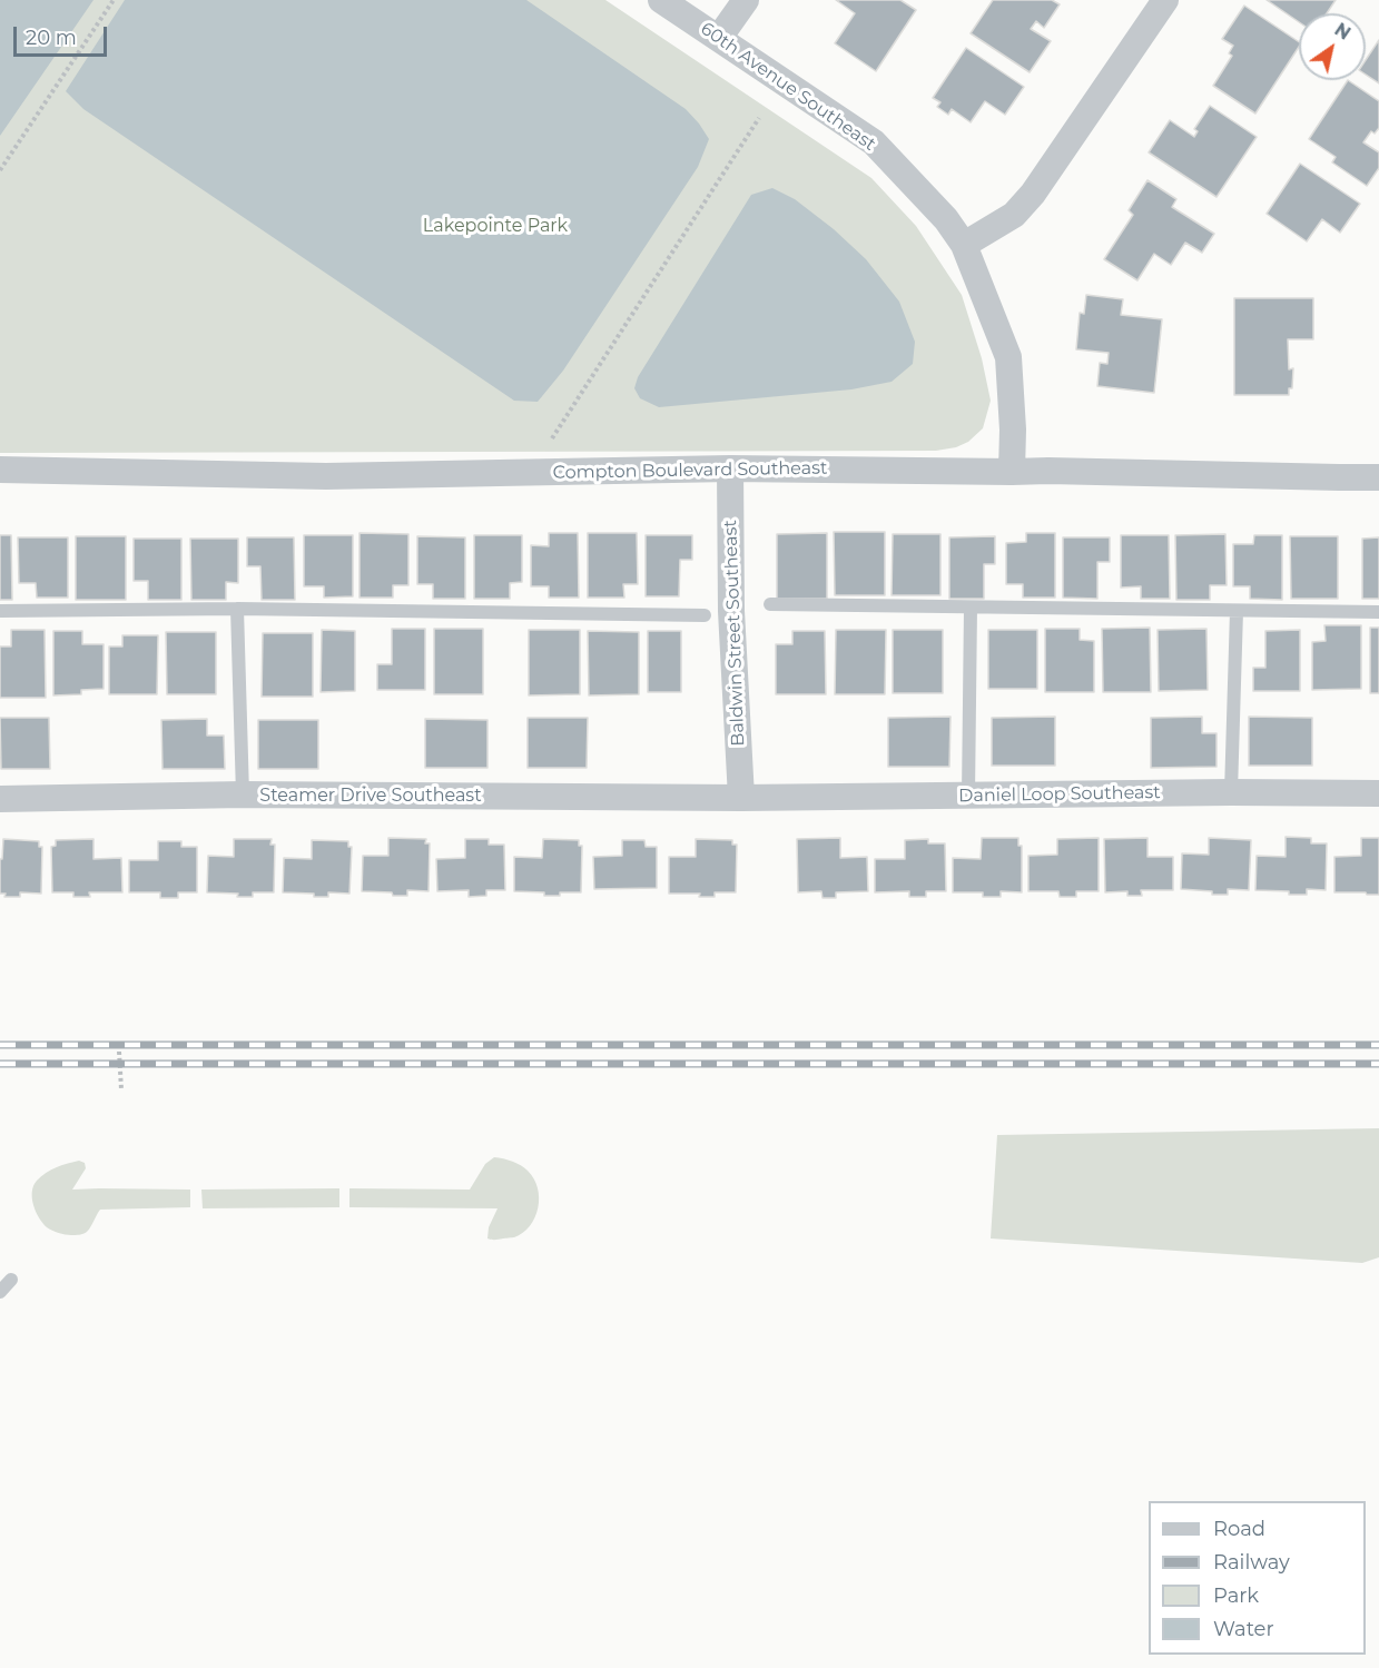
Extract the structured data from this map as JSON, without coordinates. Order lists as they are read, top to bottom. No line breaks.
{"streets":{"street":["60th Avenue Southeast","Compton Boulevard Southeast","Baldwin Street Southeast","Daniel Loop Southeast","Steamer Drive Southeast"]},"crossings":[["60th Avenue Southeast","Compton Boulevard Southeast"],["Compton Boulevard Southeast","Baldwin Street Southeast"],["Baldwin Street Southeast","Daniel Loop Southeast"],["Baldwin Street Southeast","Steamer Drive Southeast"],["Daniel Loop Southeast","Steamer Drive Southeast"]],"parks":["Lakepointe Park"],"legend":["Road","Railway","Park","Water"],"scale_bar":"20 m","north":"top right"}
